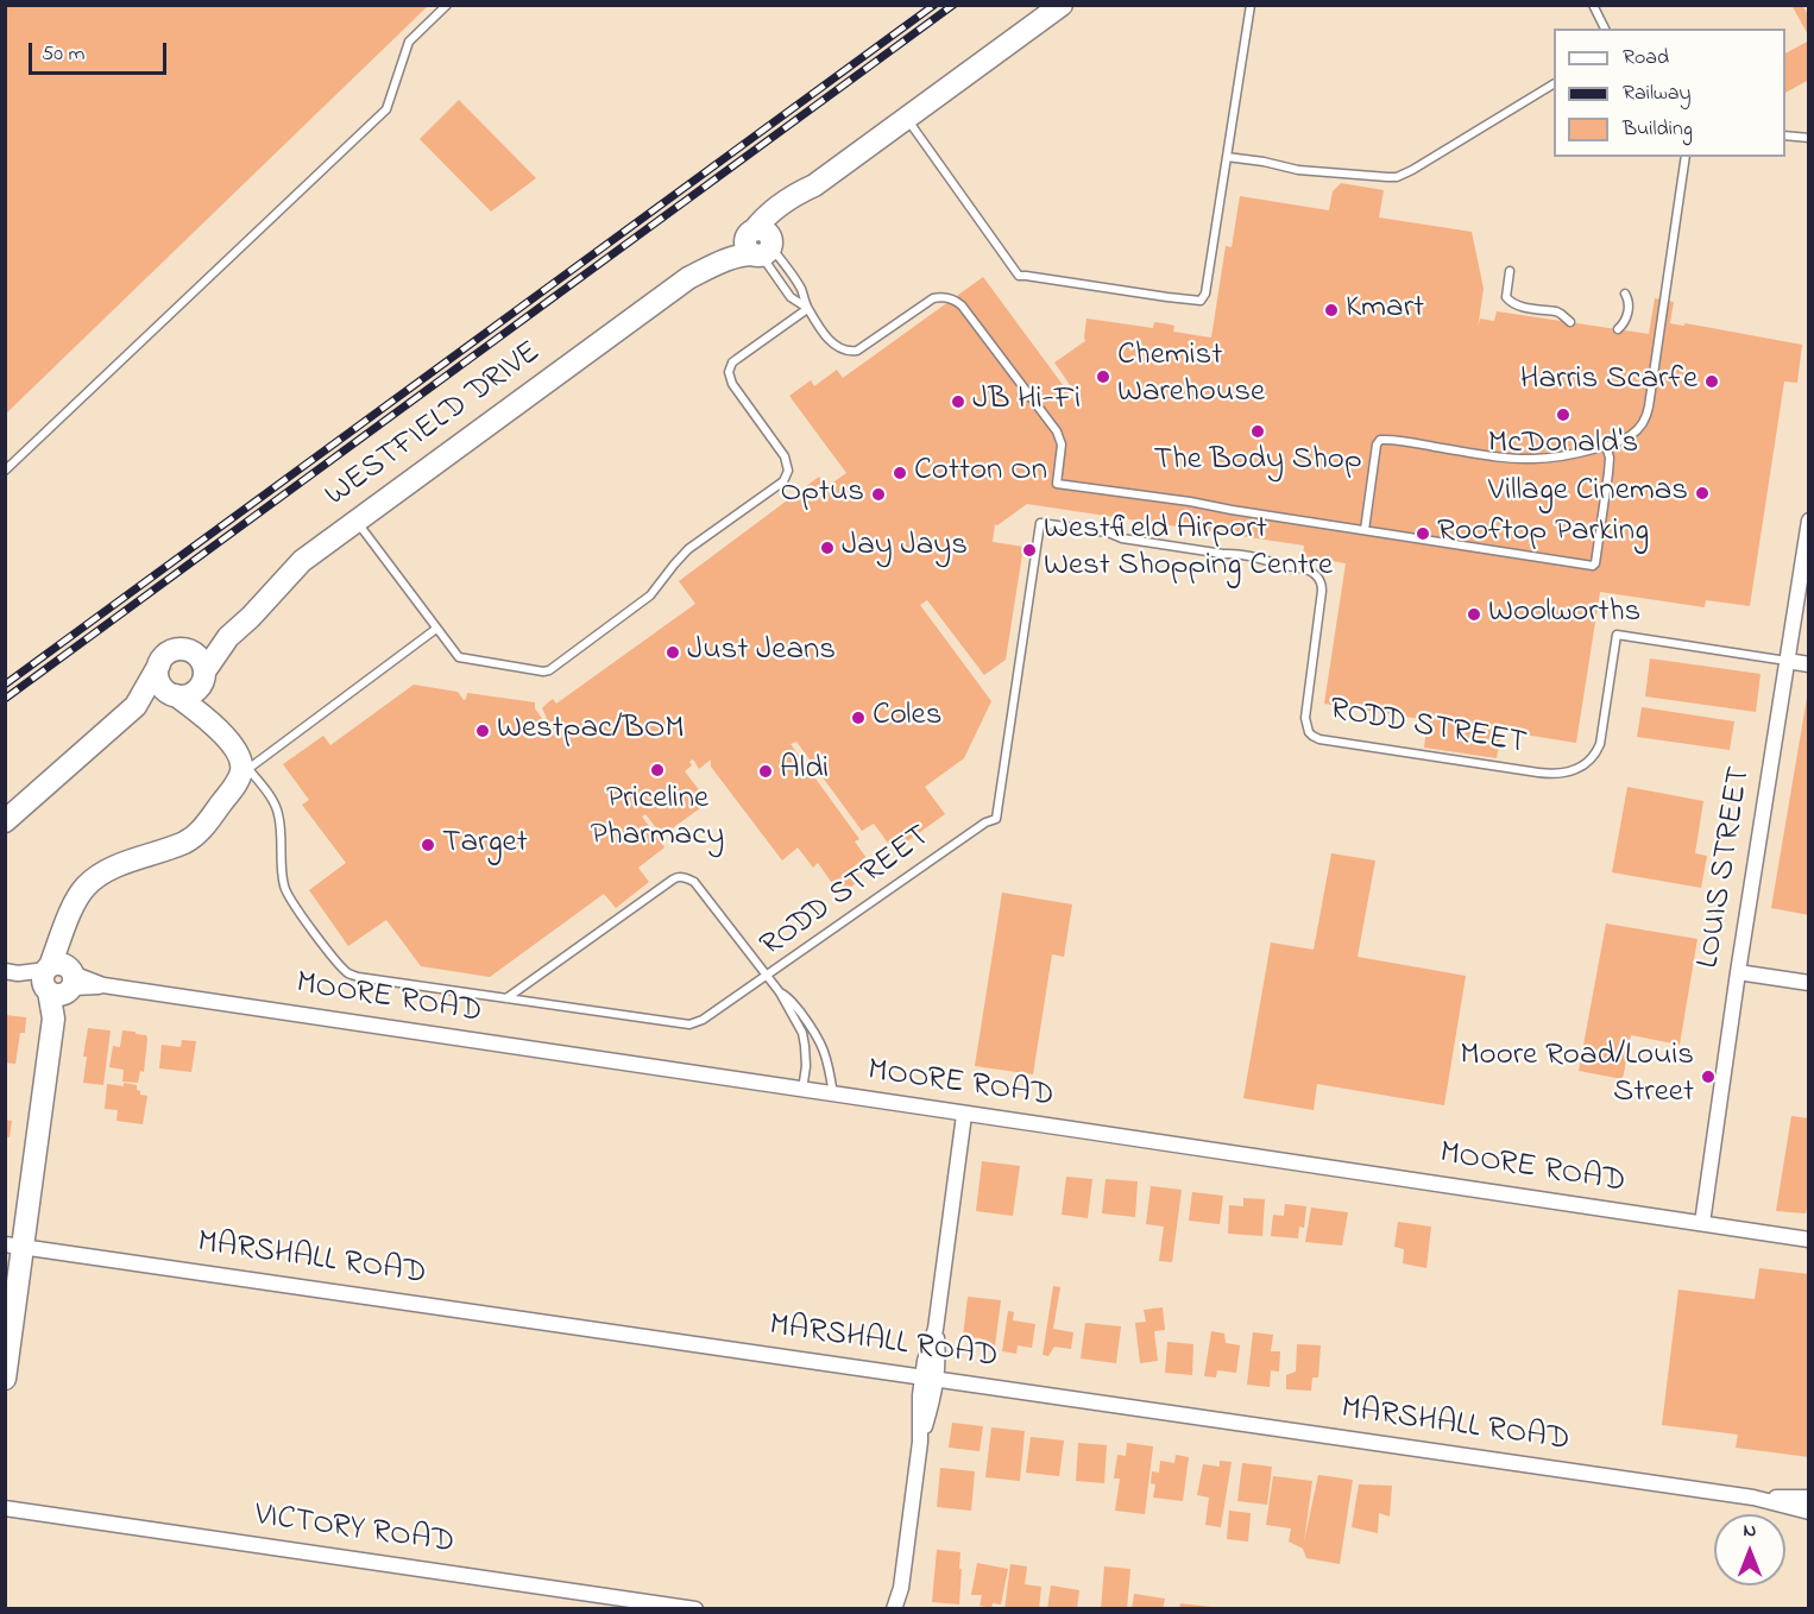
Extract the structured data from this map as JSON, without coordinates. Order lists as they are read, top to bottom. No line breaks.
{"streets":{"main road":["WESTFIELD DRIVE"],"street":["LOUIS STREET","MOORE ROAD","MARSHALL ROAD","VICTORY ROAD"],"lane":["RODD STREET"]},"crossings":[["RODD STREET","LOUIS STREET"],["RODD STREET","MOORE ROAD"],["LOUIS STREET","MOORE ROAD"]],"places":["Kmart","Chemist Warehouse","Harris Scarfe","JB Hi-Fi","McDonald's","The Body Shop","Cotton On","Village Cinemas","Optus","Rooftop Parking","Jay Jays","Westfield Airport West Shopping Centre","Woolworths","Just Jeans","Coles","Westpac/BOM","Priceline Pharmacy","Aldi","Target","Moore Road/Louis Street"],"legend":["Road","Railway","Building"],"scale_bar":"50 m","north":"top"}
